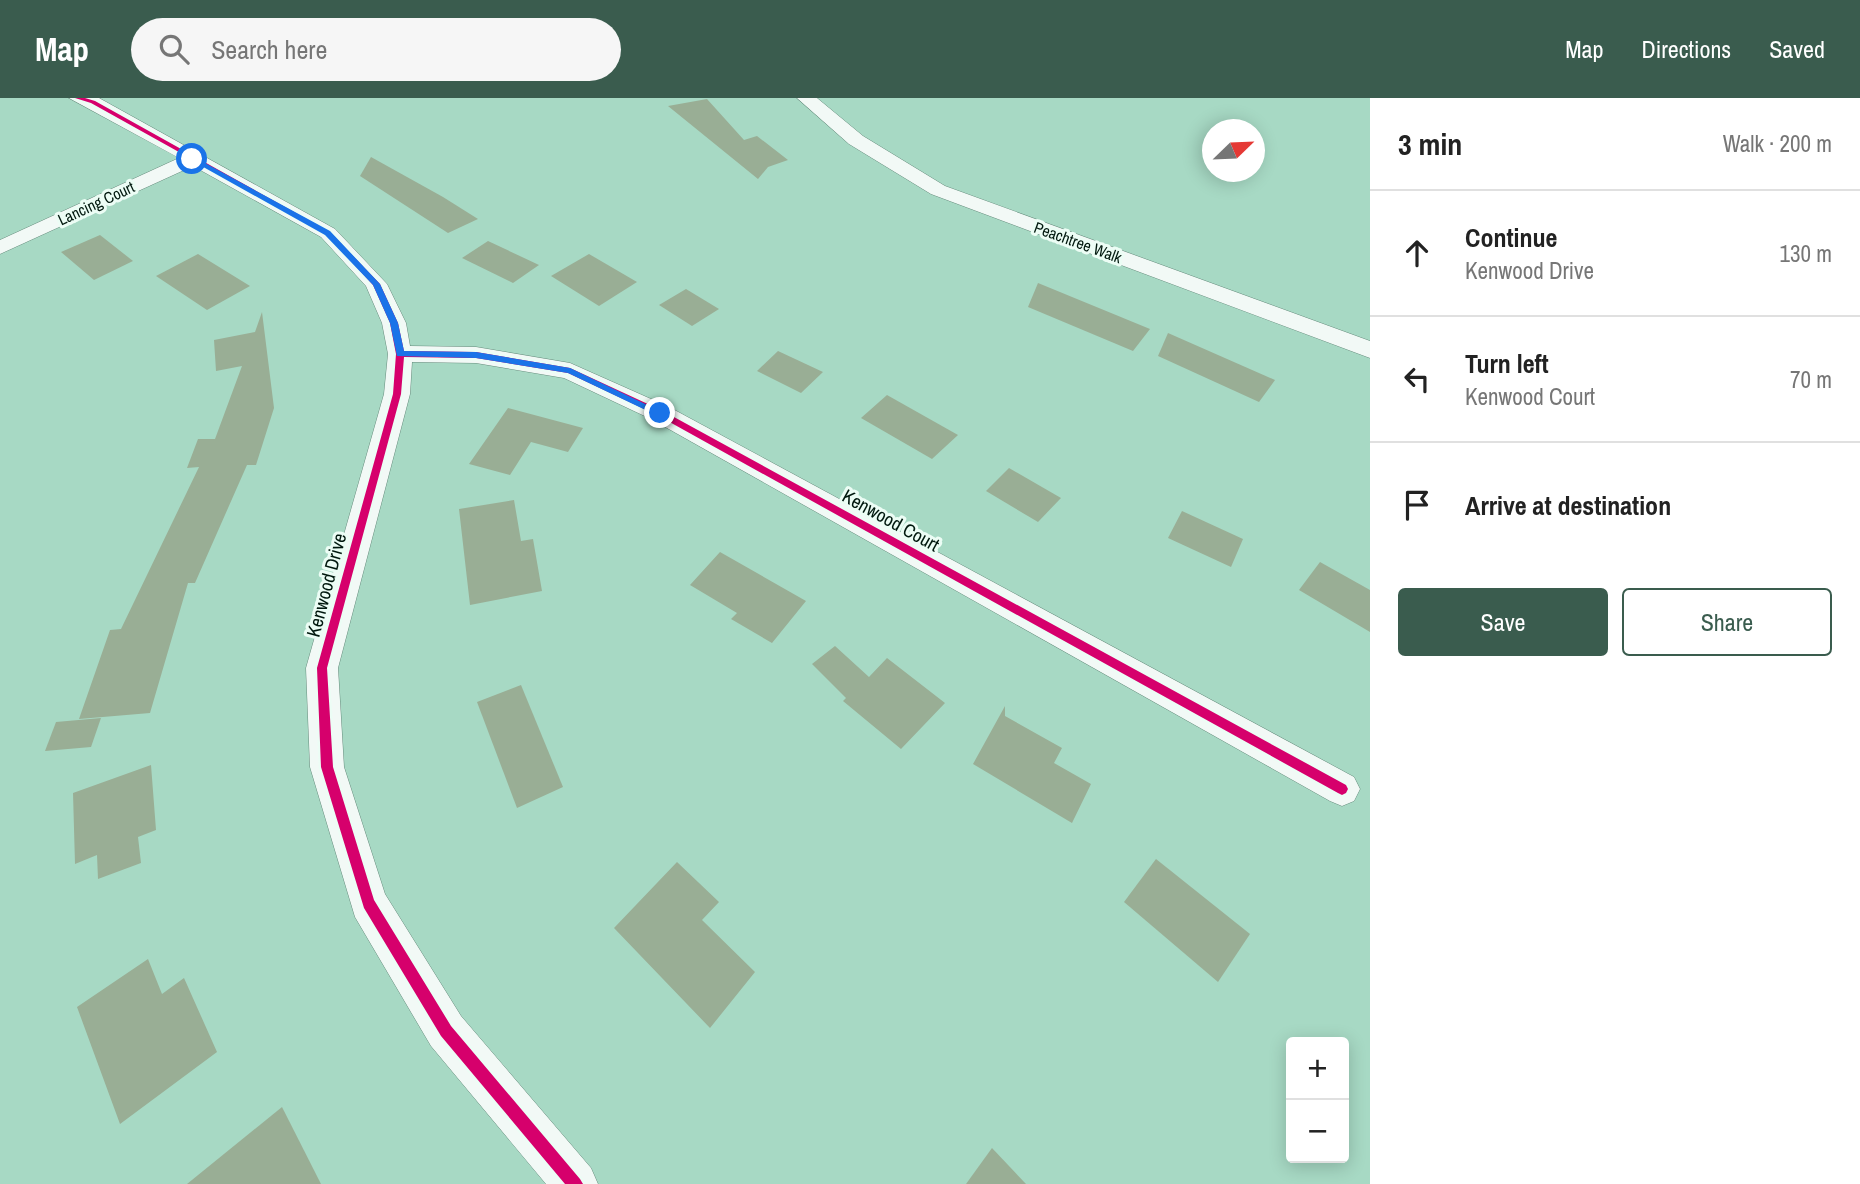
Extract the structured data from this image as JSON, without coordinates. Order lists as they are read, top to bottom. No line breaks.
{"streets":{"street":["Lancing Court","Peachtree Walk","Kenwood Court","Kenwood Drive"]},"crossings":[["Lancing Court","Kenwood Drive"],["Kenwood Court","Kenwood Drive"]],"north":"top right","page":{"header":"Map","search":"Search here","nav":["Map","Directions","Saved"],"heading":["3 min","Walk · 200 m"],"list":[["Continue","Kenwood Drive","130 m"],["Turn left","Kenwood Court","70 m"],"Arrive at destination"],"buttons":["Save","Share"],"map_buttons":["+","−"]}}
